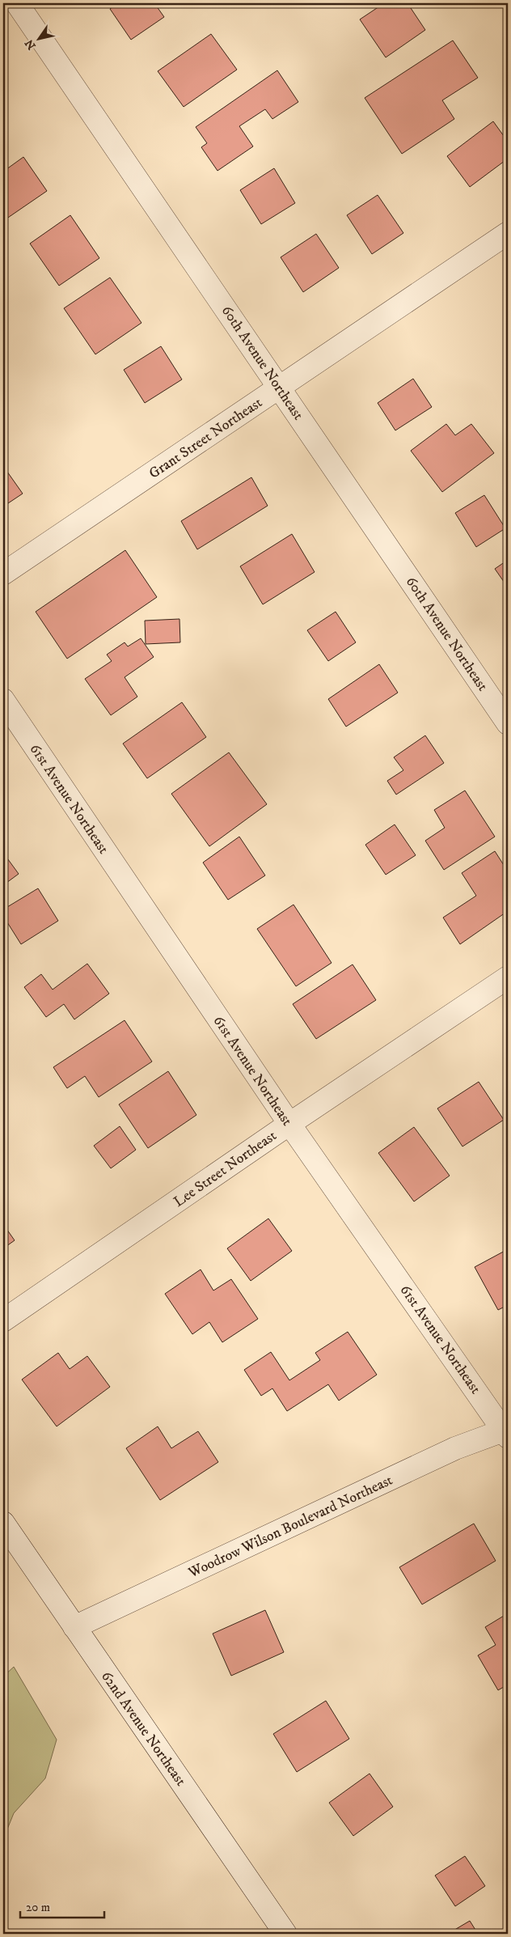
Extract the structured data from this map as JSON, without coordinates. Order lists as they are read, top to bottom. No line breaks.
{"streets":{"street":["60th Avenue Northeast","Grant Street Northeast","61st Avenue Northeast","Lee Street Northeast","Woodrow Wilson Boulevard Northeast","62nd Avenue Northeast"]},"crossings":[["60th Avenue Northeast","Grant Street Northeast"],["61st Avenue Northeast","Lee Street Northeast"],["61st Avenue Northeast","Woodrow Wilson Boulevard Northeast"],["Woodrow Wilson Boulevard Northeast","62nd Avenue Northeast"]],"scale_bar":"20 m","north":"bottom left"}
